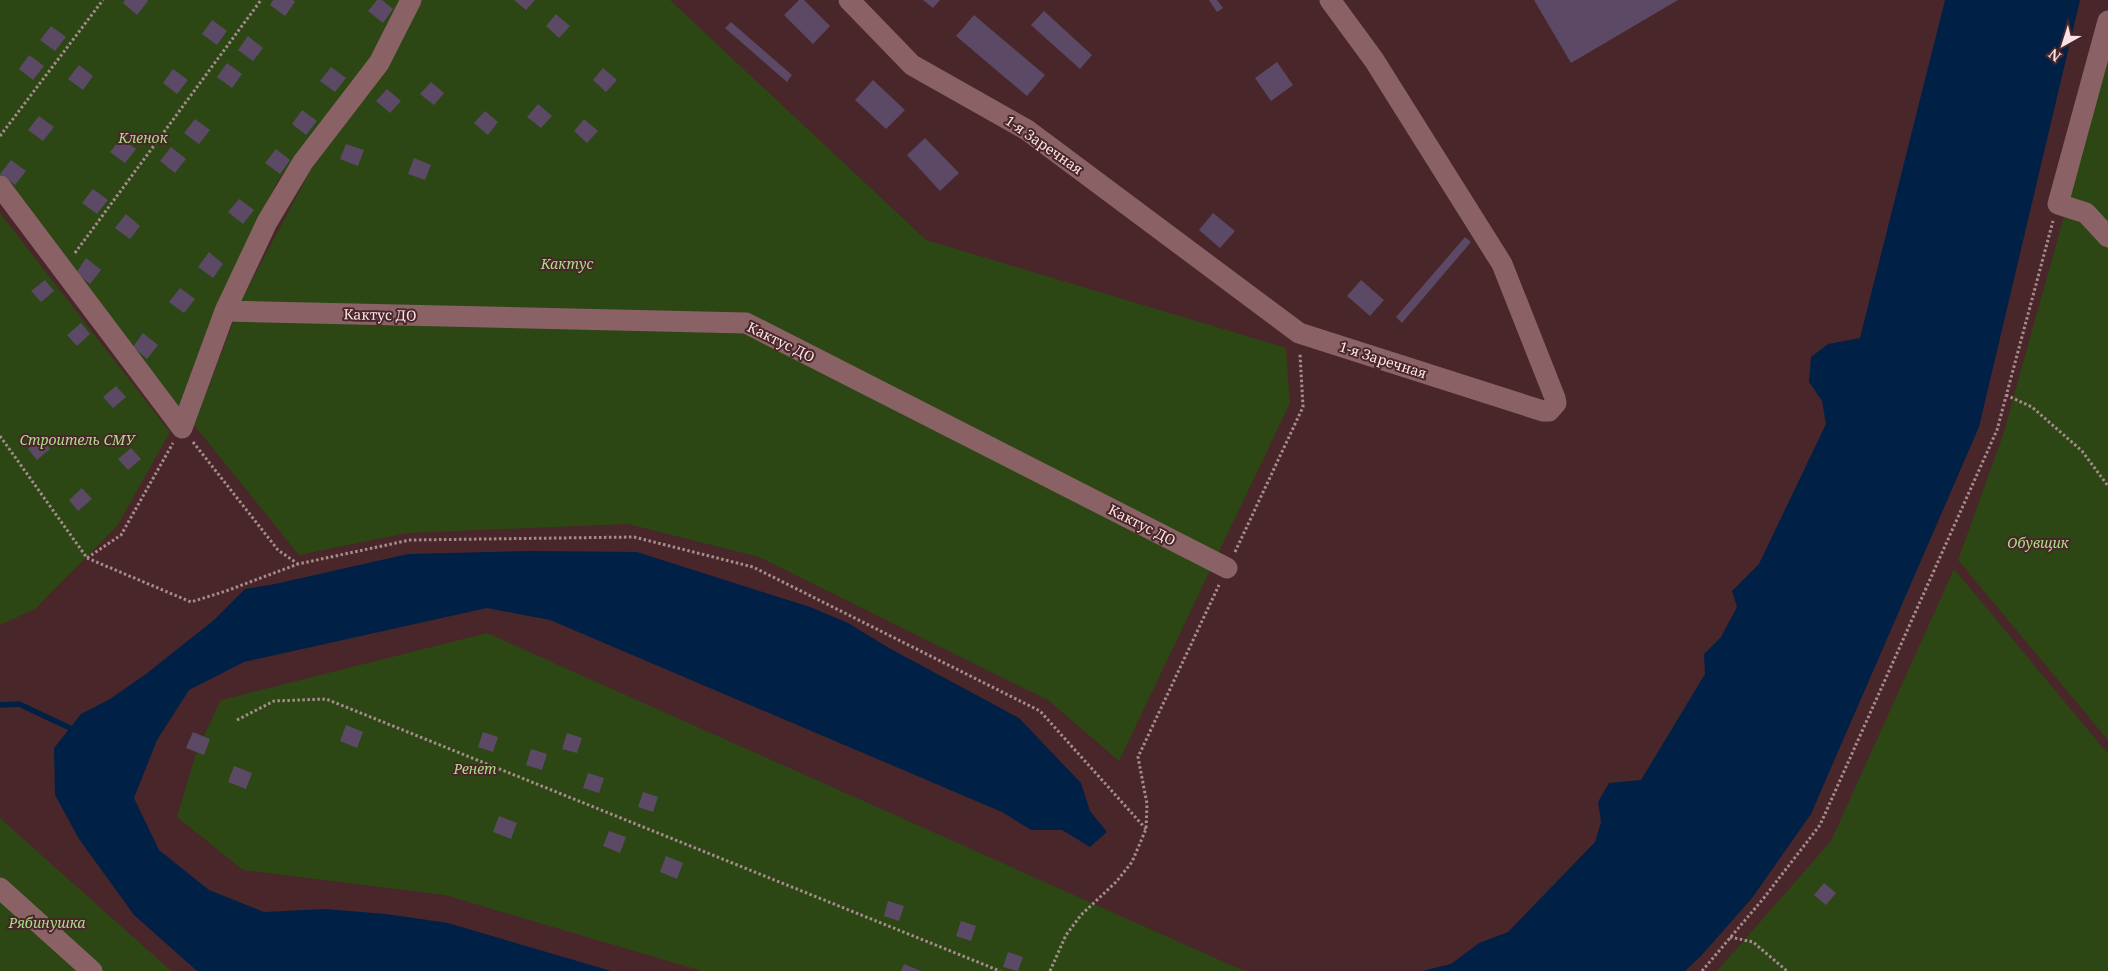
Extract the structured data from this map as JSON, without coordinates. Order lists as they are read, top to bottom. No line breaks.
{"streets":{"street":["1-я Заречная","Кактус ДО"]},"parks":["Кленок","Кактус","Строитель СМУ","Обувщик","Ренет","Рябинушка"],"north":"bottom left"}
